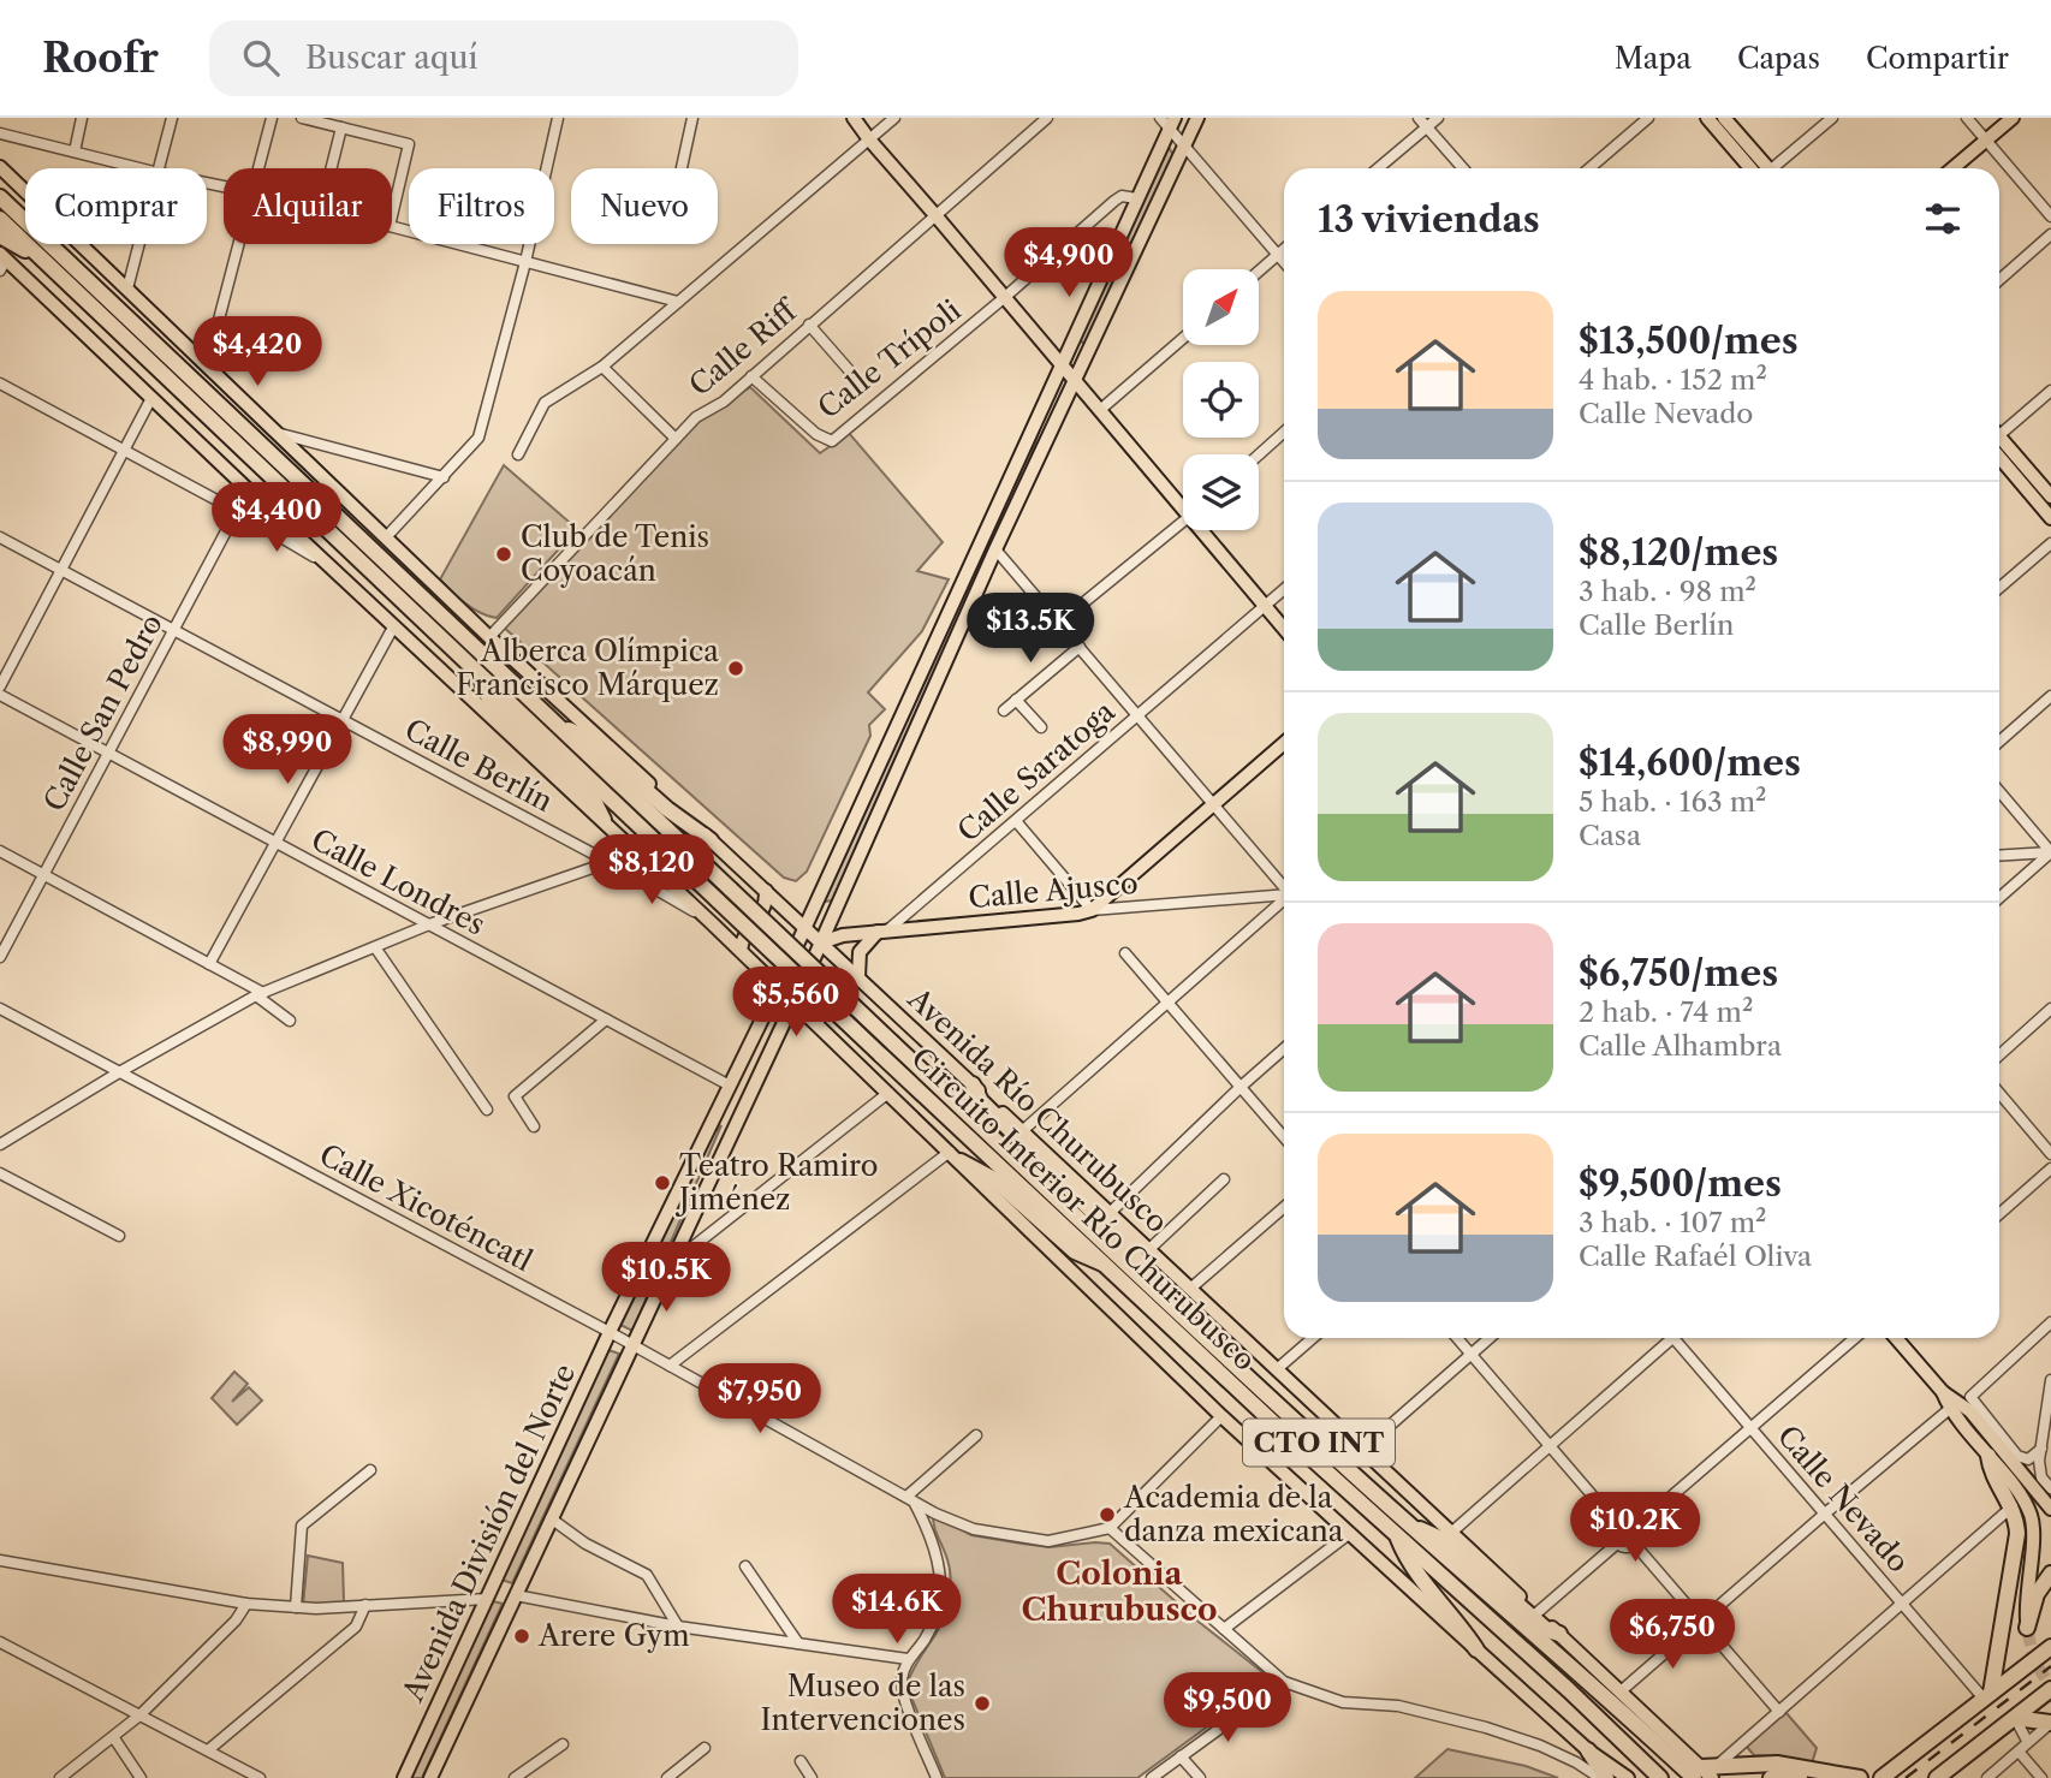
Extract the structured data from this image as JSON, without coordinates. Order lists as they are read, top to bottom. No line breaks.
{"streets":{"highway":["Circuito Interior Río Churubusco","CTO INT"],"main road":["Calle Ajusco","Avenida Río Churubusco","Avenida División del Norte"],"street":["Calle Riff","Calle Trípoli","Calle San Pedro","Calle Berlín","Calle Saratoga","Calle Londres","Calle Xicoténcatl","Calle Nevado"]},"crossings":[["Calle Riff","Calle Trípoli"],["Calle Riff","Avenida Río Churubusco"],["Calle Trípoli","Avenida División del Norte"],["Calle San Pedro","Calle Berlín"],["Calle San Pedro","Calle Londres"],["Calle San Pedro","CTO INT"],["Calle Berlín","CTO INT"],["Calle Saratoga","Calle Ajusco"],["Calle Londres","Avenida División del Norte"],["Calle Ajusco","Avenida Río Churubusco"],["Calle Ajusco","Avenida División del Norte"],["Avenida Río Churubusco","Circuito Interior Río Churubusco"],["Avenida Río Churubusco","Avenida División del Norte"],["Calle Xicoténcatl","Avenida División del Norte"],["CTO INT","Avenida División del Norte"]],"districts":["Colonia Churubusco"],"places":["Club de Tenis Coyoacán","Alberca Olímpica Francisco Márquez","Teatro Ramiro Jiménez","Academia de la danza mexicana","Arere Gym","Museo de las Intervenciones"],"north":"top right","page":{"header":"Roofr","search":"Buscar aquí","nav":["Mapa","Capas","Compartir"],"chip":["Comprar","Alquilar","Filtros","Nuevo"],"heading":"13 viviendas","price":["$4,900","$4,420","$4,400","$13.5K","$8,990","$8,120","$5,560","$10.5K","$7,950","$10.2K","$14.6K","$6,750","$9,500"],"list":[{"name":"$13,500/mes","note":"4 hab. · 152 m² · Calle Nevado"},{"name":"$8,120/mes","note":"3 hab. · 98 m² · Calle Berlín"},{"name":"$14,600/mes","note":"5 hab. · 163 m² · Casa"},{"name":"$6,750/mes","note":"2 hab. · 74 m² · Calle Alhambra"},{"name":"$9,500/mes","note":"3 hab. · 107 m² · Calle Rafaél Oliva"}]}}
